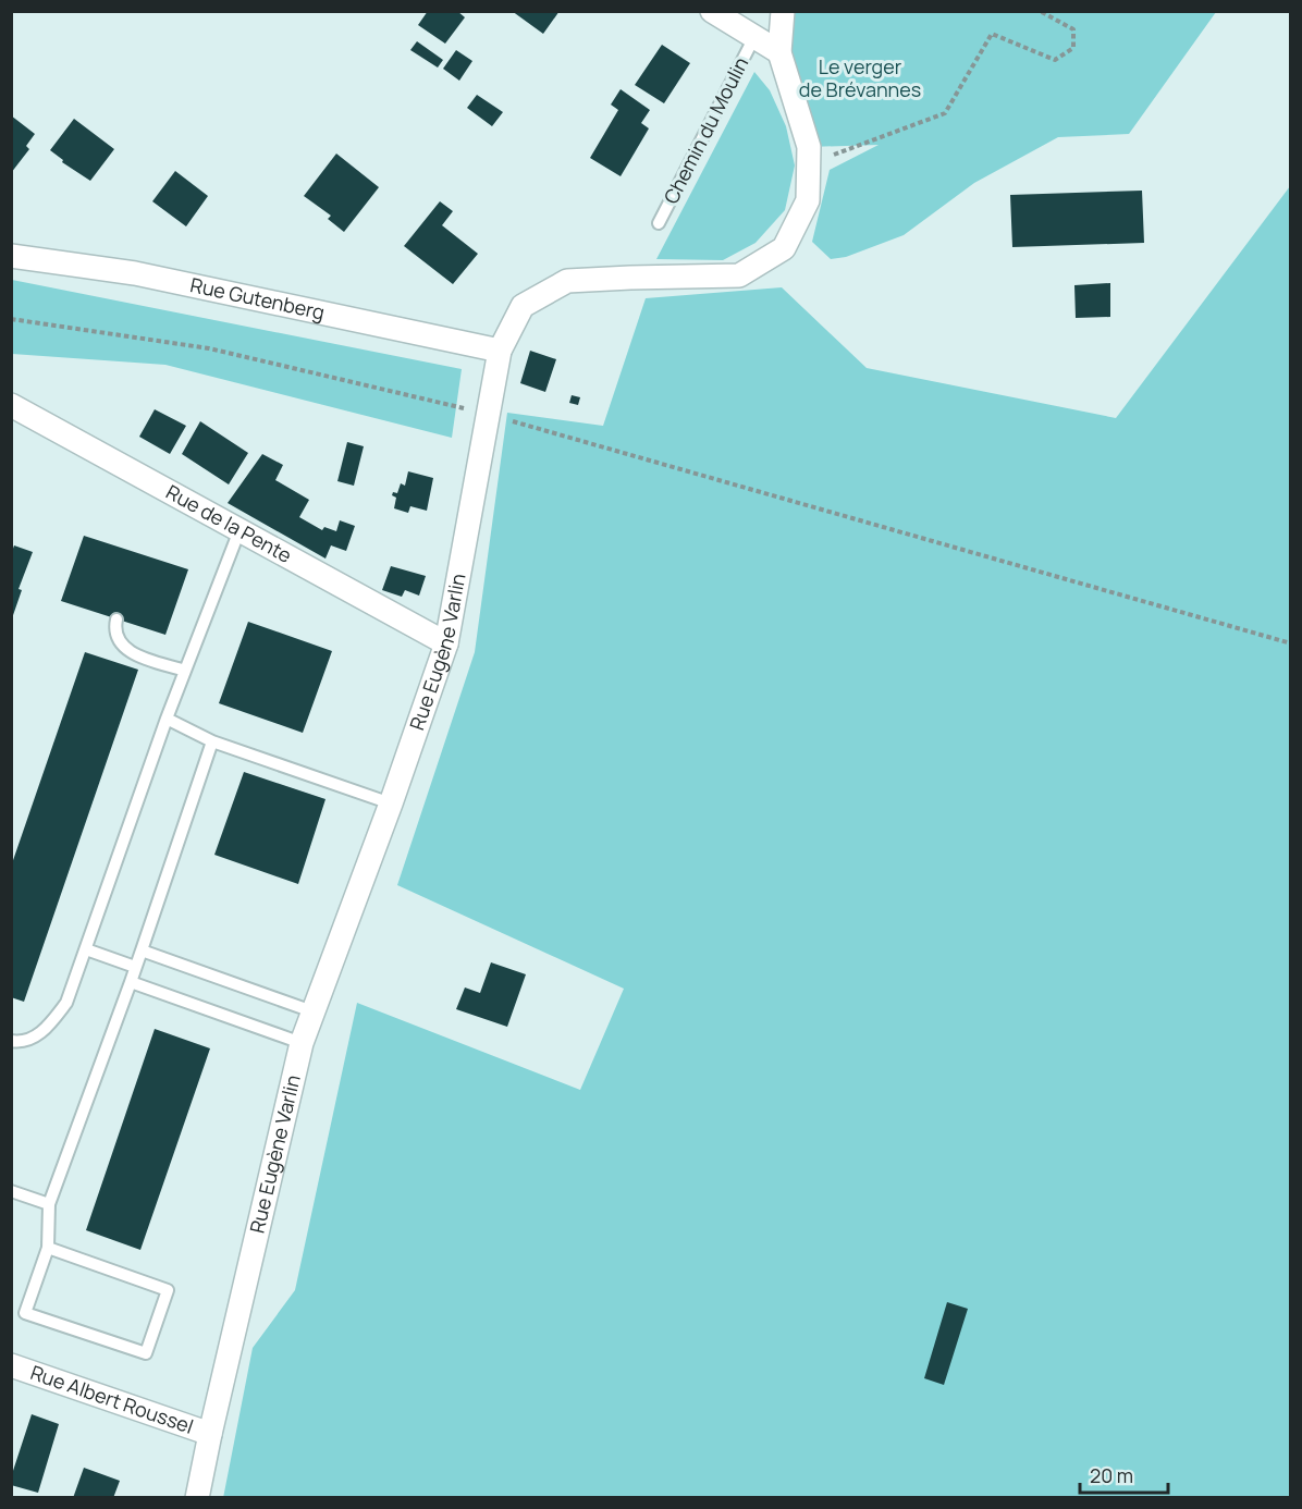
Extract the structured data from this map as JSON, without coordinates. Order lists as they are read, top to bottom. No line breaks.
{"streets":{"street":["Rue Gutenberg","Rue de la Pente","Rue Eugène Varlin","Rue Albert Roussel"],"lane":["Chemin du Moulin"]},"crossings":[["Rue Gutenberg","Rue Eugène Varlin"],["Rue de la Pente","Rue Eugène Varlin"],["Rue Eugène Varlin","Rue Albert Roussel"]],"parks":["Le verger de Brévannes"],"scale_bar":"20 m"}
